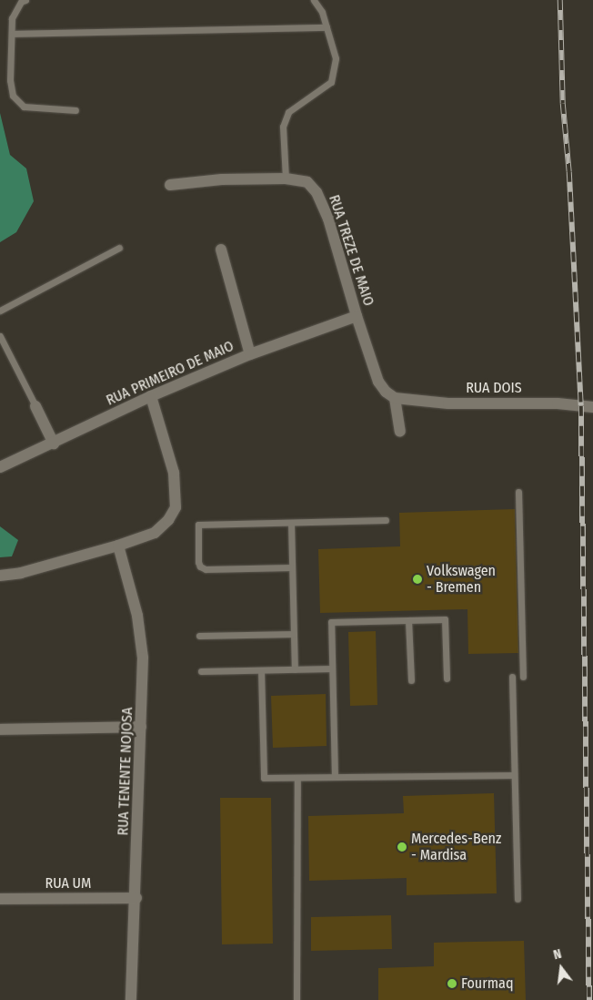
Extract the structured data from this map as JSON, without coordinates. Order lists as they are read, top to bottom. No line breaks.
{"streets":{"street":["RUA TREZE DE MAIO","RUA PRIMEIRO DE MAIO","RUA DOIS","RUA TENENTE NOJOSA","RUA UM"]},"crossings":[["RUA TREZE DE MAIO","RUA PRIMEIRO DE MAIO"],["RUA TREZE DE MAIO","RUA DOIS"],["RUA TENENTE NOJOSA","RUA UM"]],"places":["Volkswagen - Bremen","Mercedes-Benz - Mardisa","Fourmaq"],"north":"top"}
